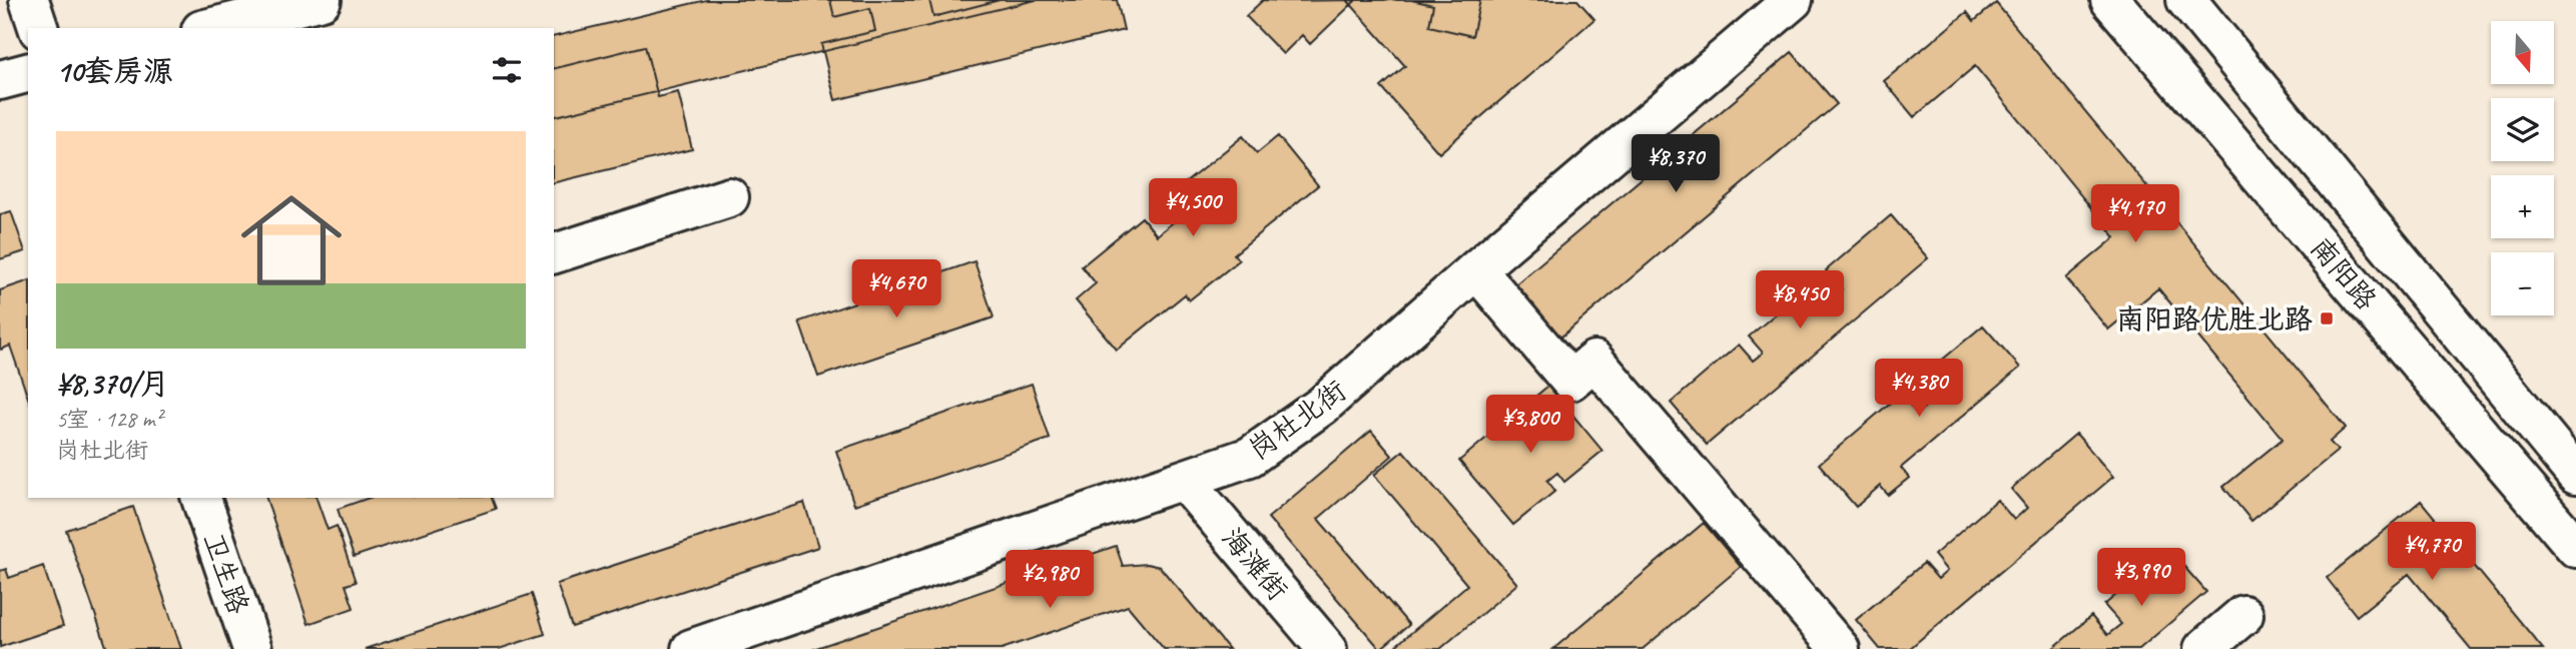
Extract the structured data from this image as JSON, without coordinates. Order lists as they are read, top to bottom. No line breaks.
{"streets":{"street":["南阳路","岗杜北街","海滩街","卫生路"]},"crossings":[["岗杜北街","海滩街"]],"places":{"transit":["南阳路优胜北路"]},"north":"bottom","page":{"map_buttons":["+","−"],"heading":"10套房源","list":[{"name":"¥8,370/月","note":"5室 · 128 m² · 岗杜北街"}],"price":["¥8,370","¥4,500","¥4,170","¥4,670","¥8,450","¥4,380","¥3,800","¥4,770","¥3,990","¥2,980"]}}
